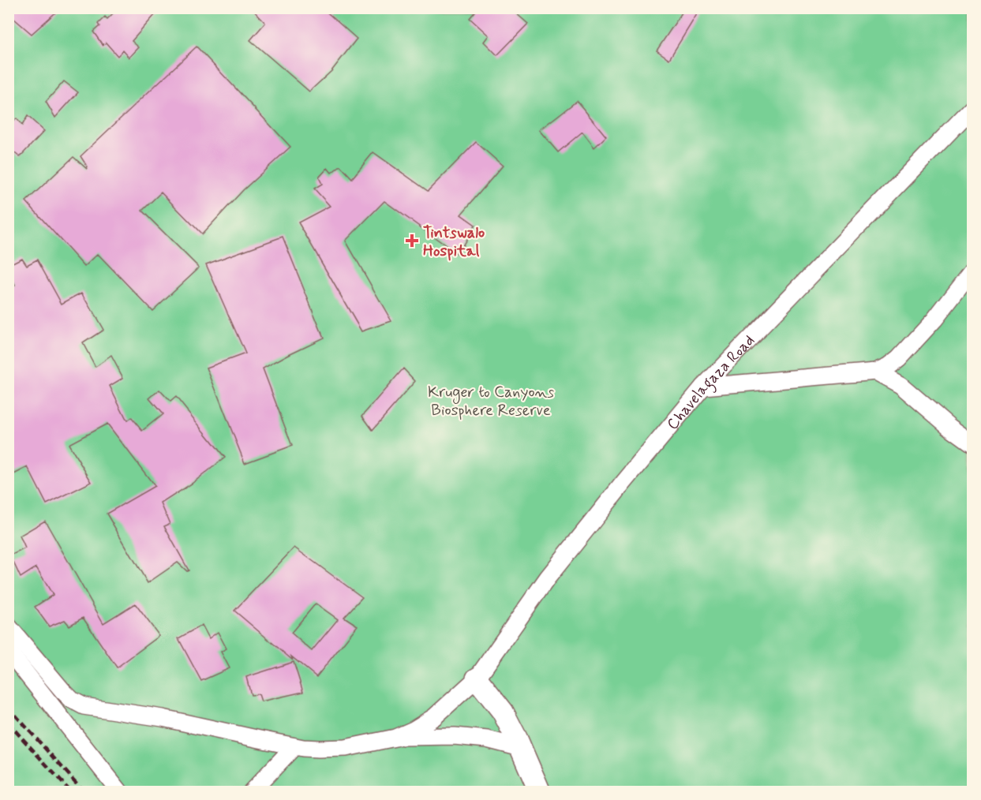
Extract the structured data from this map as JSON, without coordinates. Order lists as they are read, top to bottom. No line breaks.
{"streets":{"street":["Chavelagaza Road"]},"parks":["Kruger to Canyons Biosphere Reserve"],"places":{"health":["Tintswalo Hospital"]}}
